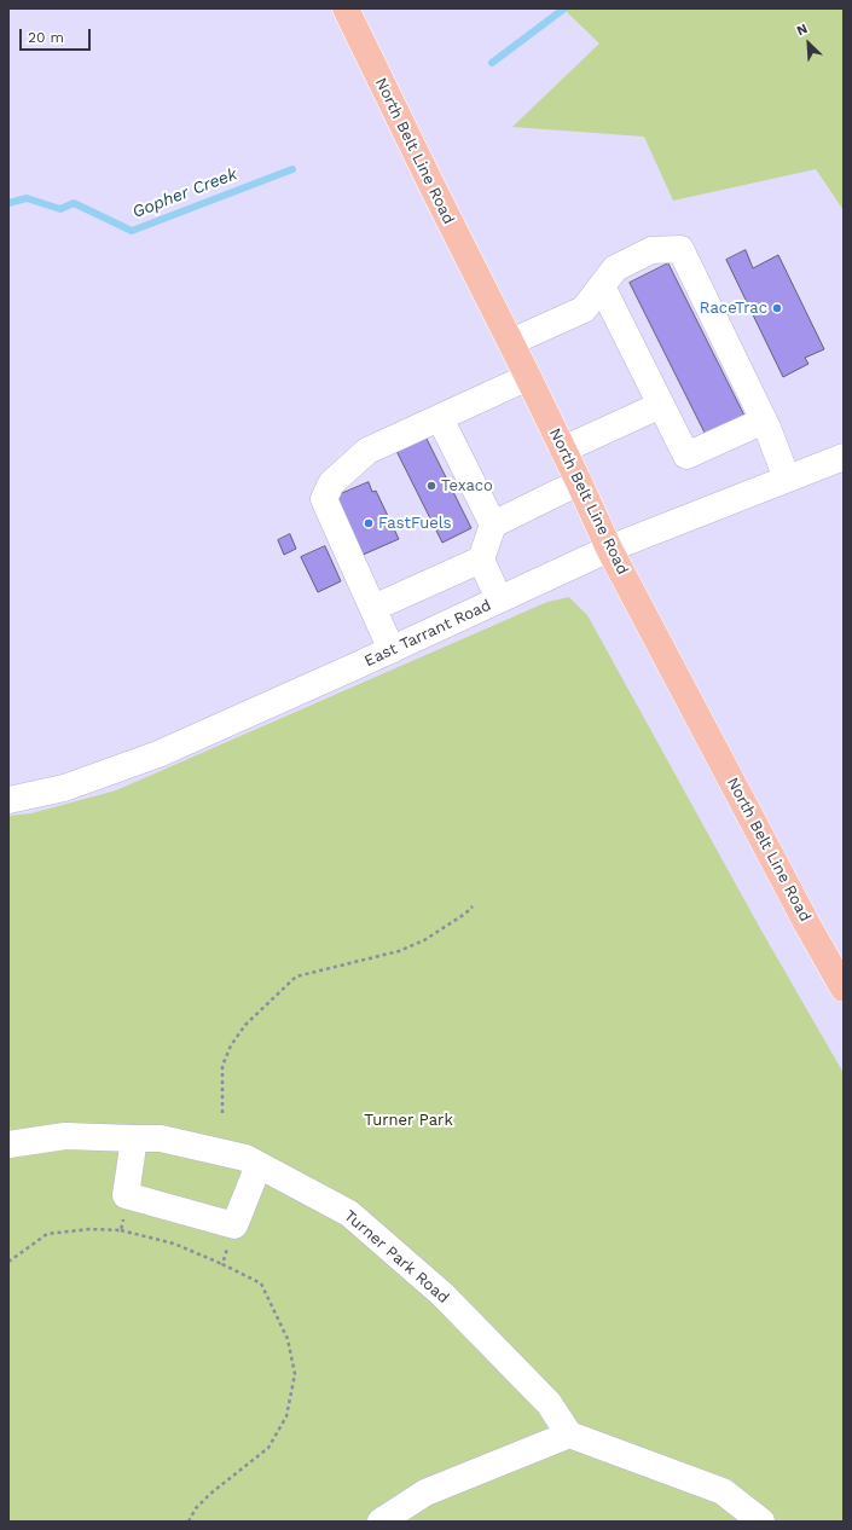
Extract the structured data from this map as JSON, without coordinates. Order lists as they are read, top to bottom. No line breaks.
{"streets":{"main road":["North Belt Line Road"],"street":["East Tarrant Road","Turner Park Road"]},"crossings":[["North Belt Line Road","East Tarrant Road"]],"water":["Gopher Creek"],"parks":["Turner Park"],"places":["RaceTrac","Texaco","FastFuels"],"scale_bar":"20 m","north":"top left"}
